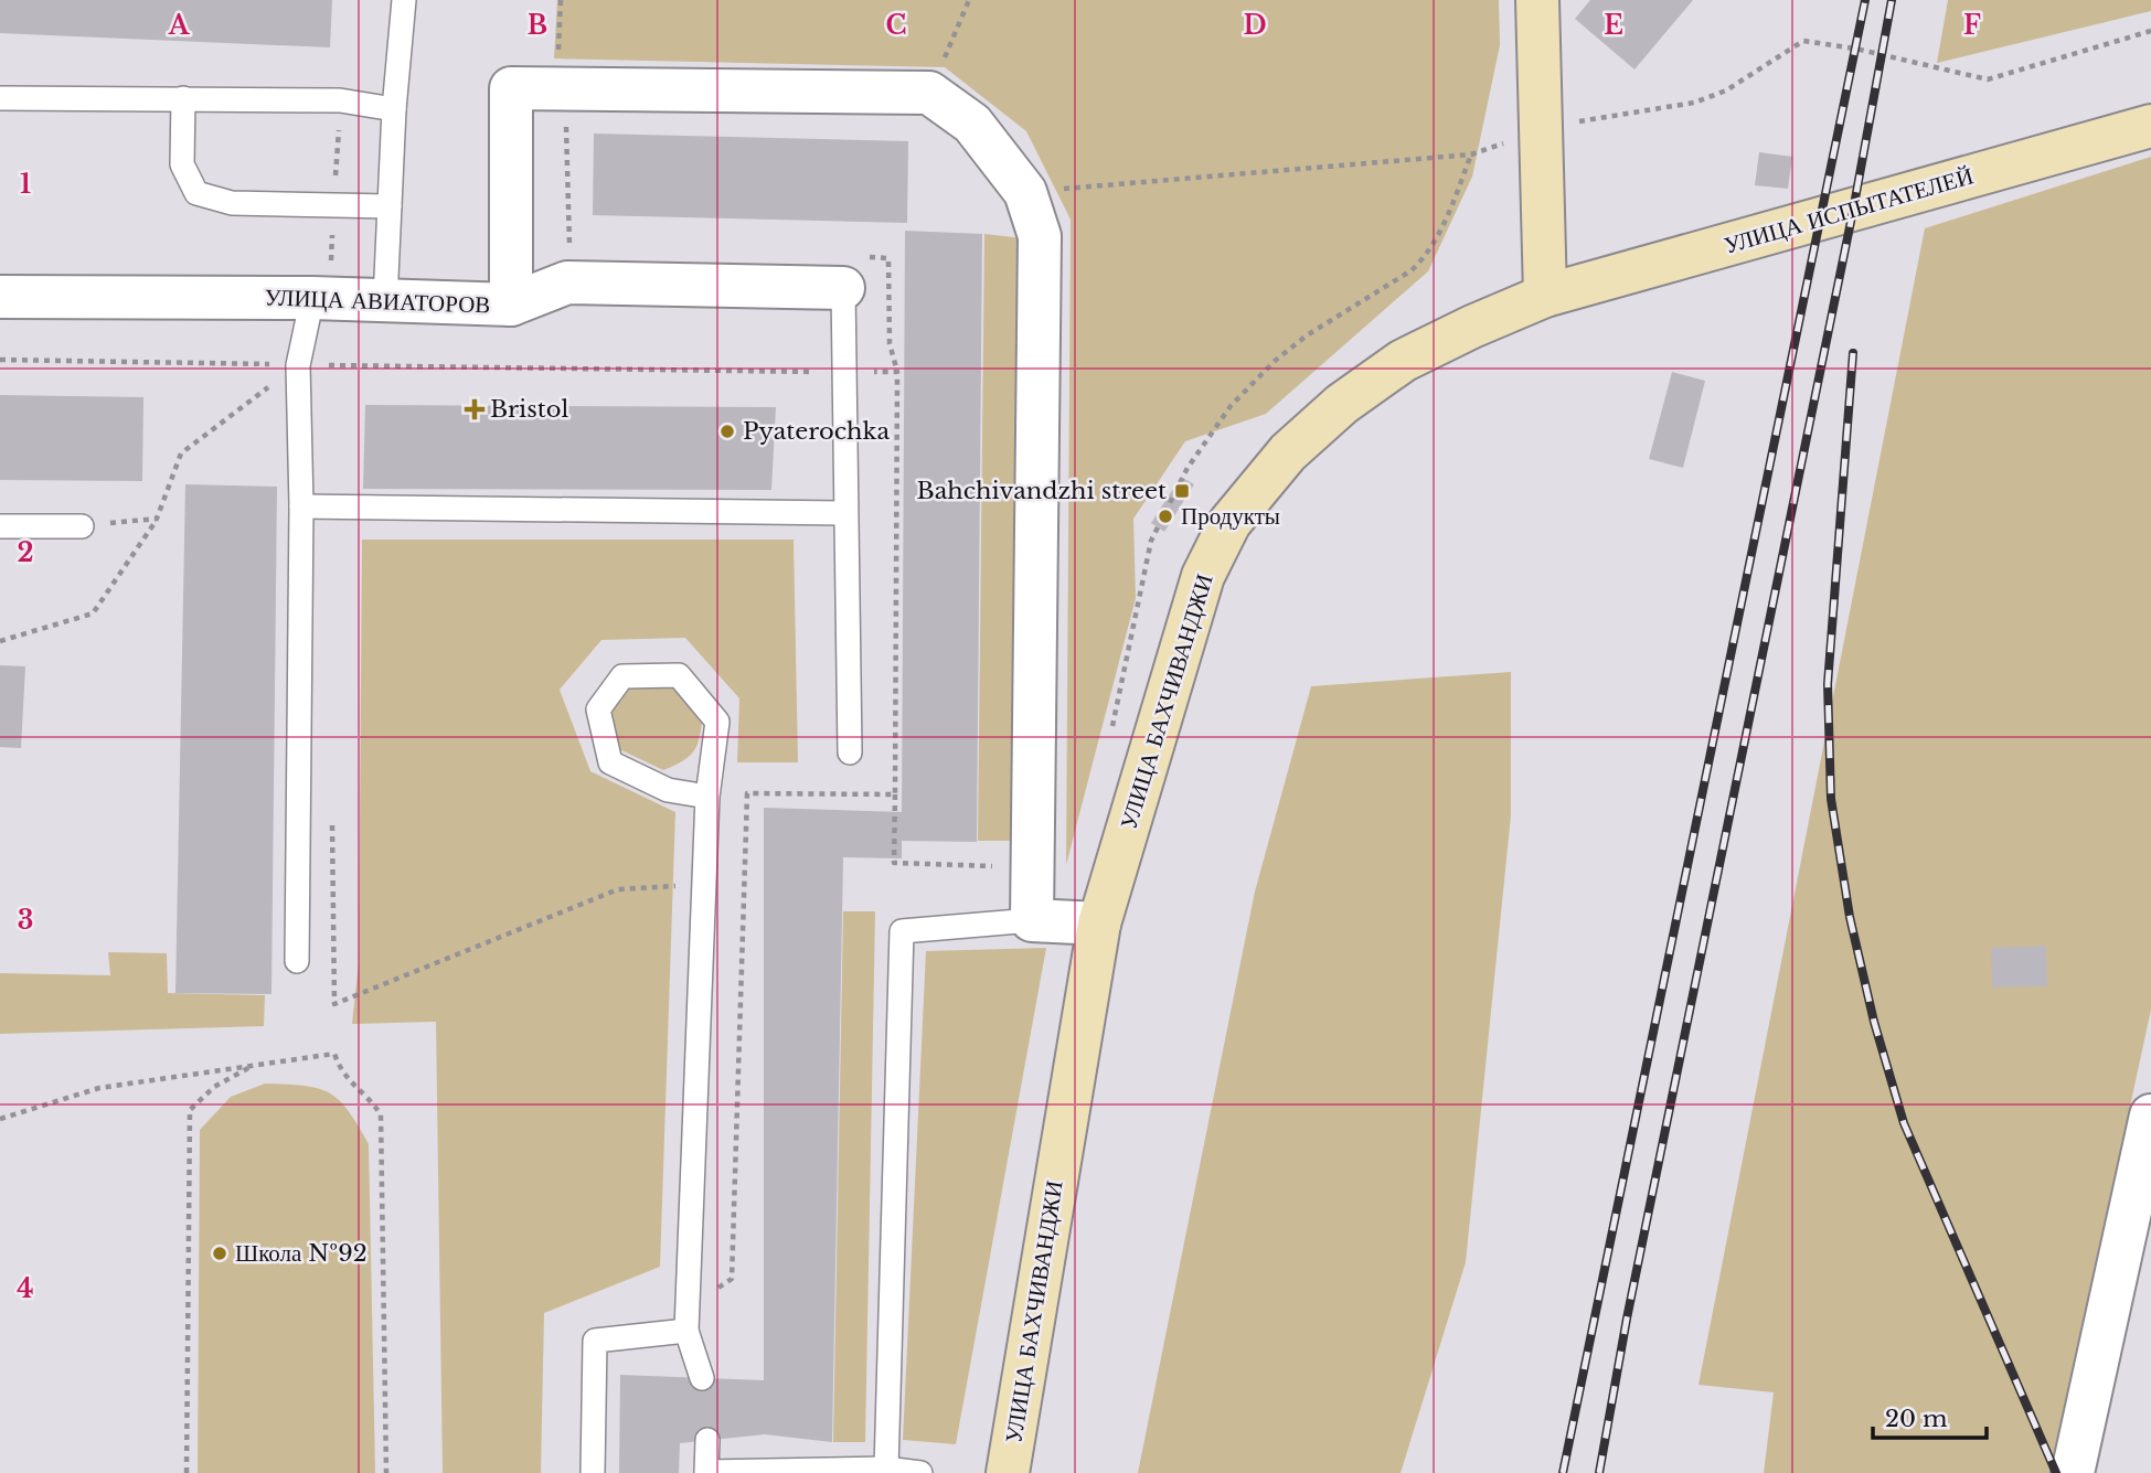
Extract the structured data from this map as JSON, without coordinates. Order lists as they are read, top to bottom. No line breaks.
{"streets":{"main road":["УЛИЦА ИСПЫТАТЕЛЕЙ","УЛИЦА БАХЧИВАНДЖИ"],"street":["УЛИЦА АВИАТОРОВ"]},"crossings":[["УЛИЦА ИСПЫТАТЕЛЕЙ","УЛИЦА БАХЧИВАНДЖИ"]],"places":{"health":["Bristol"],"other":["Pyaterochka","Продукты","Школа №92"],"transit":["Bahchivandzhi street"]},"scale_bar":"20 m","grid":{"columns":["A","B","C","D","E","F"],"rows":["1","2","3","4"]}}
